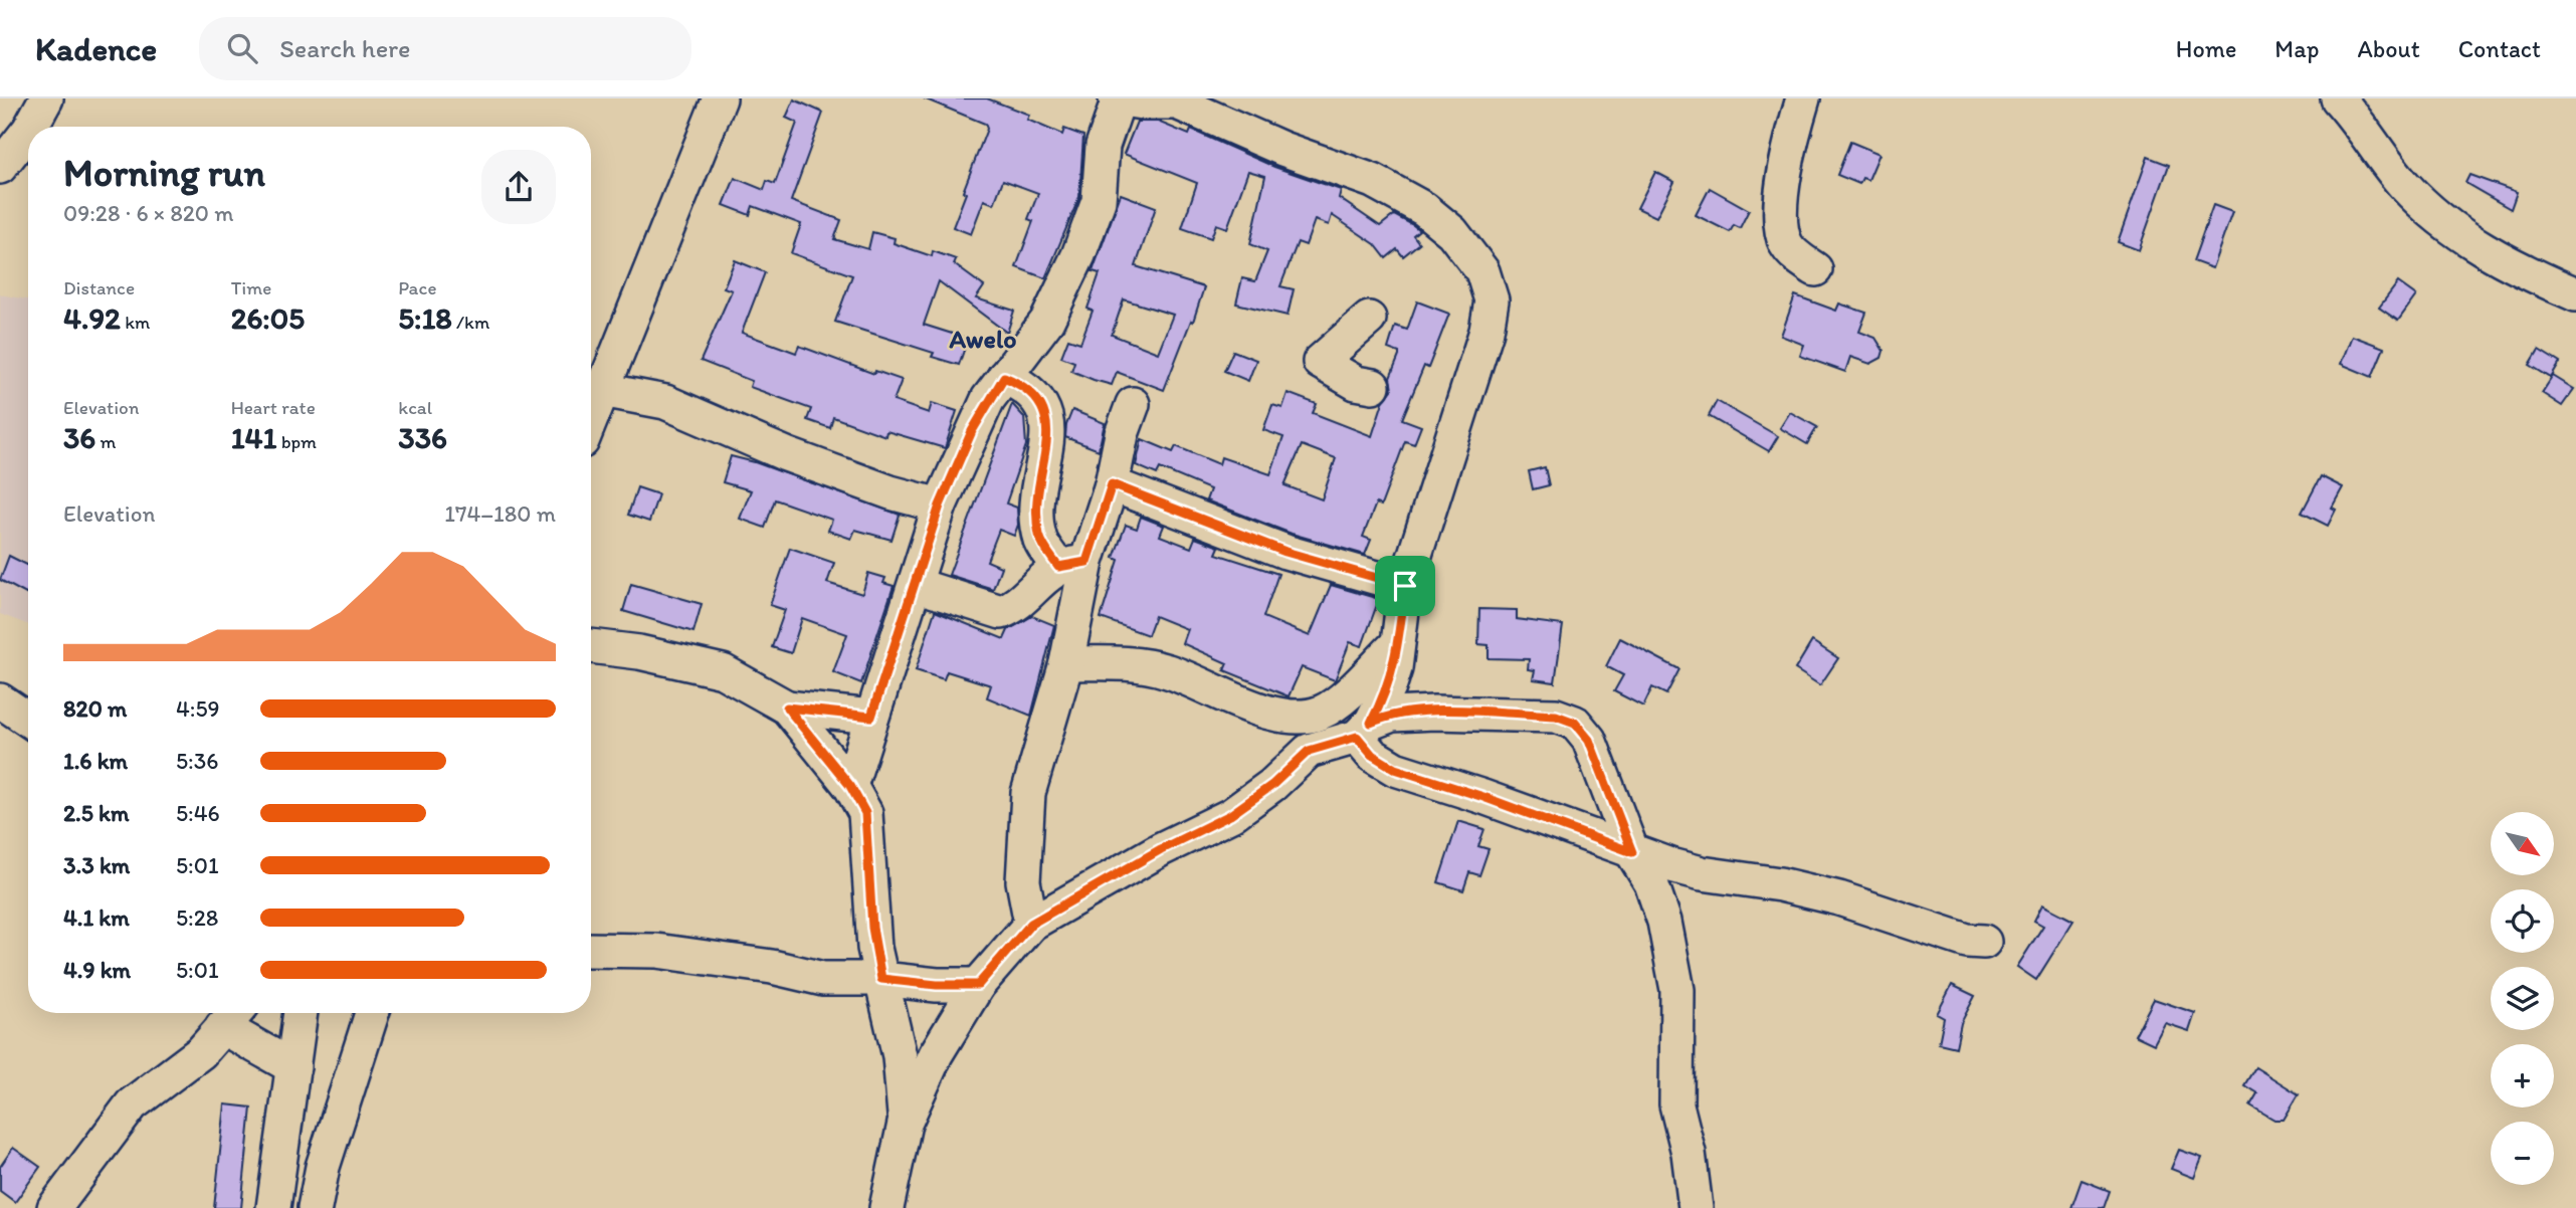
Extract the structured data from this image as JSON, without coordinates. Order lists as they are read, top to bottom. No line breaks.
{"districts":["Awelo"],"north":"bottom right","page":{"header":"Kadence","search":"Search here","nav":["Home","Map","About","Contact"],"heading":["Morning run","09:28 · 6 × 820 m"],"stats":[["Distance","4.92 km"],["Time","26:05"],["Pace","5:18 /km"],["Elevation","36 m"],["Heart rate","141 bpm"],["kcal","336"]],"chart":["Elevation","174–180 m"],"list":[{"name":"820 m","note":"4:59"},{"name":"1.6 km","note":"5:36"},{"name":"2.5 km","note":"5:46"},{"name":"3.3 km","note":"5:01"},{"name":"4.1 km","note":"5:28"},{"name":"4.9 km","note":"5:01"}],"map_buttons":["+","−"]}}
